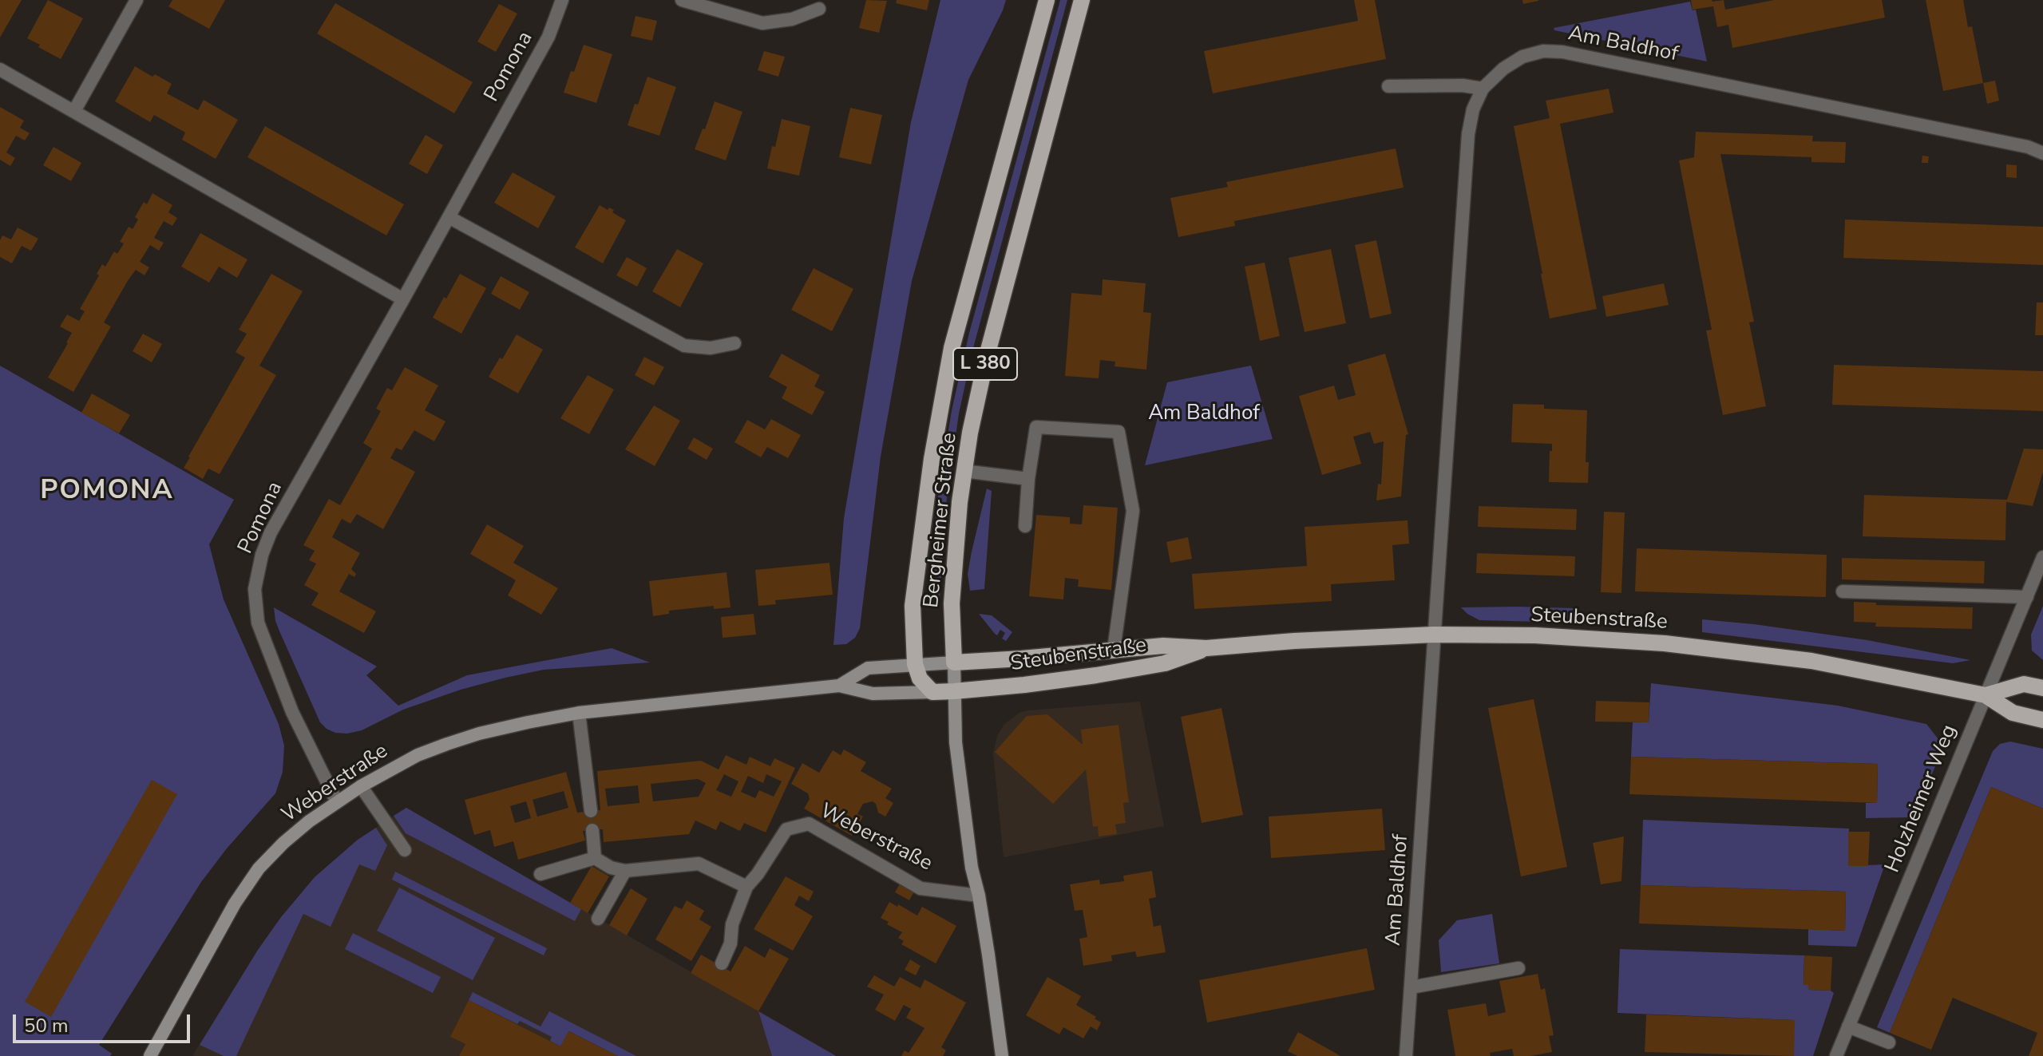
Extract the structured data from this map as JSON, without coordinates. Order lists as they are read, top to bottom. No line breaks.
{"streets":{"main road":["L 380","Bergheimer Straße","Steubenstraße","Weberstraße"],"street":["Am Baldhof","Pomona","Holzheimer Weg"]},"crossings":[["Am Baldhof","Steubenstraße"],["Pomona","Weberstraße"],["Bergheimer Straße","Steubenstraße"],["Bergheimer Straße","Weberstraße"],["Steubenstraße","Weberstraße"],["Steubenstraße","Holzheimer Weg"]],"districts":["POMONA"],"parks":["Am Baldhof"],"scale_bar":"50 m"}
